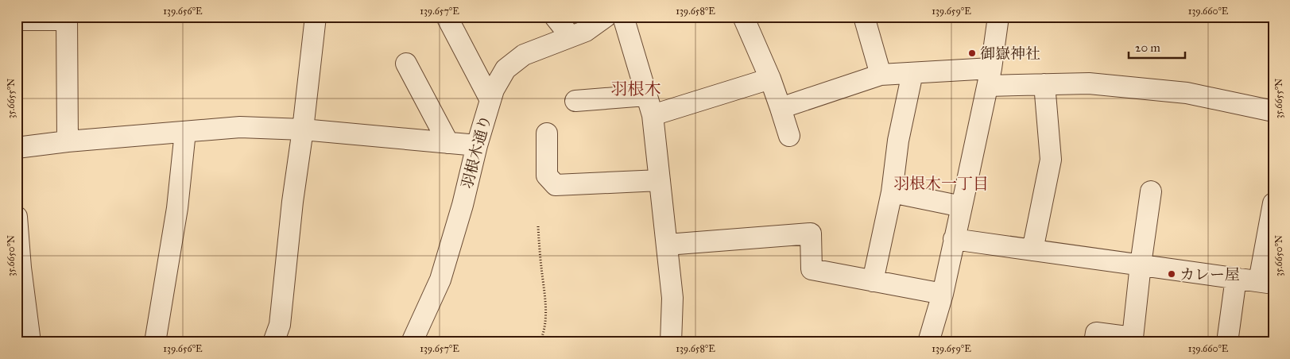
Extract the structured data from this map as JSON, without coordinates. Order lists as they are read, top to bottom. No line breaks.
{"streets":{"street":["羽根木通り"]},"districts":["羽根木","羽根木一丁目"],"places":["御嶽神社","カレー屋"],"scale_bar":"20 m","coordinates":["139.656°E","139.657°E","139.658°E","139.659°E","139.660°E","35.6655°N","35.6650°N"]}
